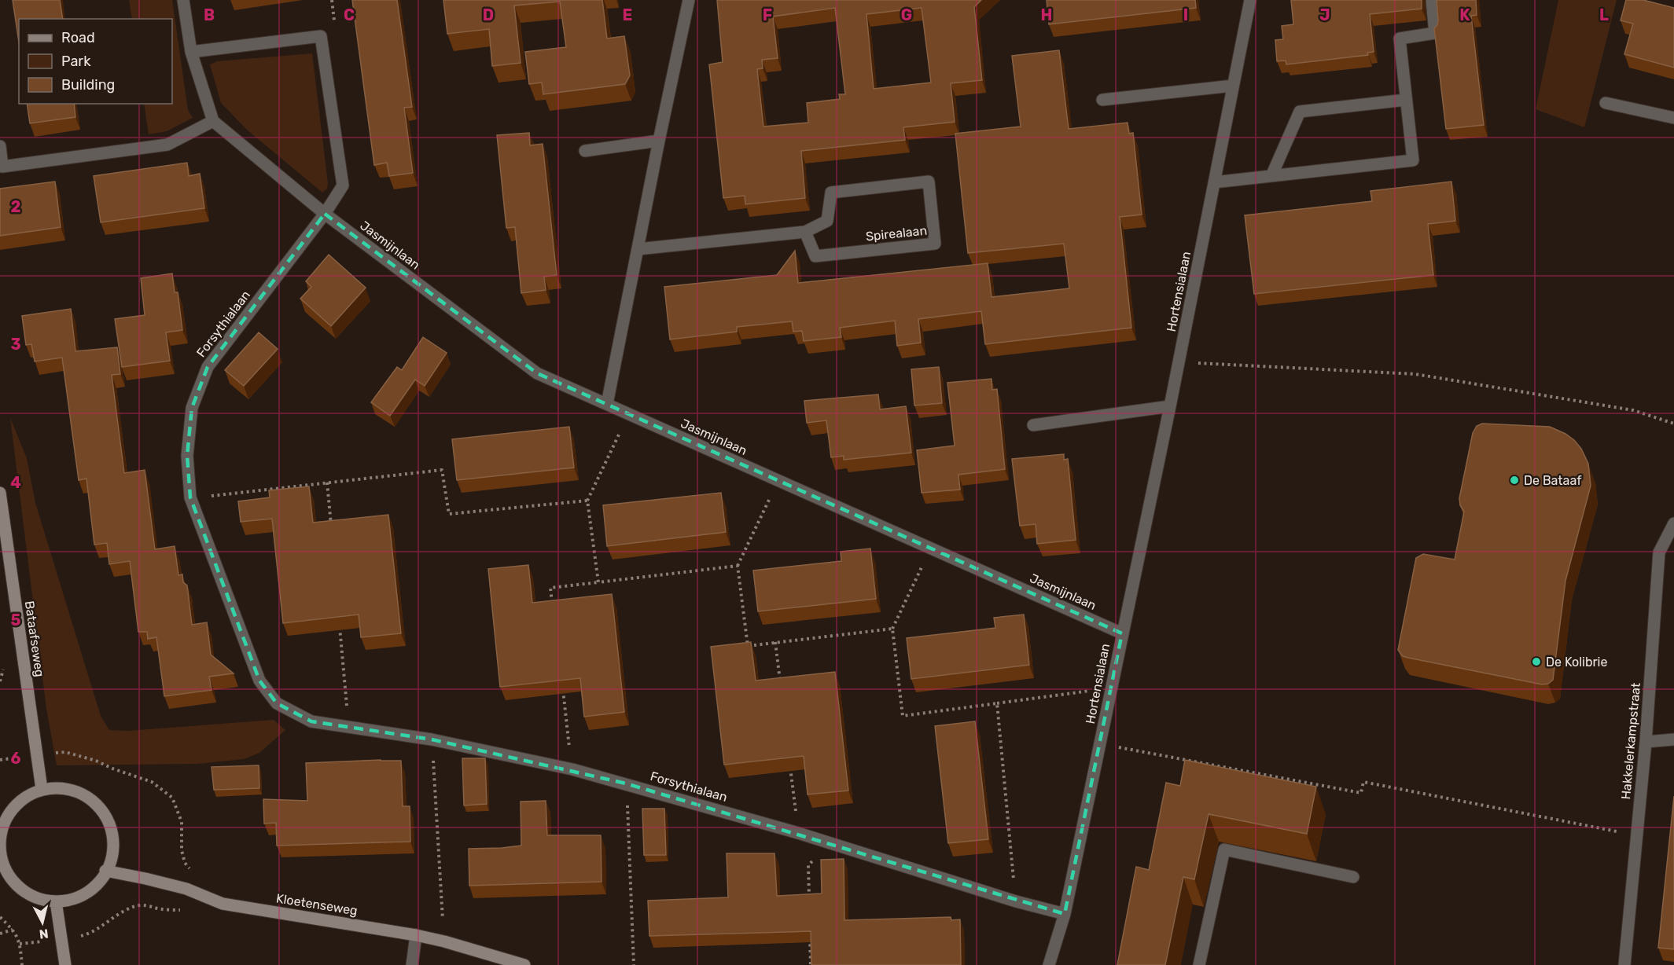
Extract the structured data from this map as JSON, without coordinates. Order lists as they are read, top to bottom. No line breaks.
{"streets":{"main road":["Bataafseweg","Kloetenseweg"],"street":["Spirealaan","Jasmijnlaan","Hortensialaan","Forsythialaan","Hakkelerkampstraat"]},"crossings":[["Jasmijnlaan","Hortensialaan"],["Jasmijnlaan","Forsythialaan"],["Hortensialaan","Forsythialaan"],["Bataafseweg","Kloetenseweg"]],"places":["De Bataaf","De Kolibrie"],"legend":["Road","Park","Building"],"north":"bottom","grid":{"columns":["B","C","D","E","F","G","H","I","J","K","L"],"rows":["2","3","4","5","6"]}}
